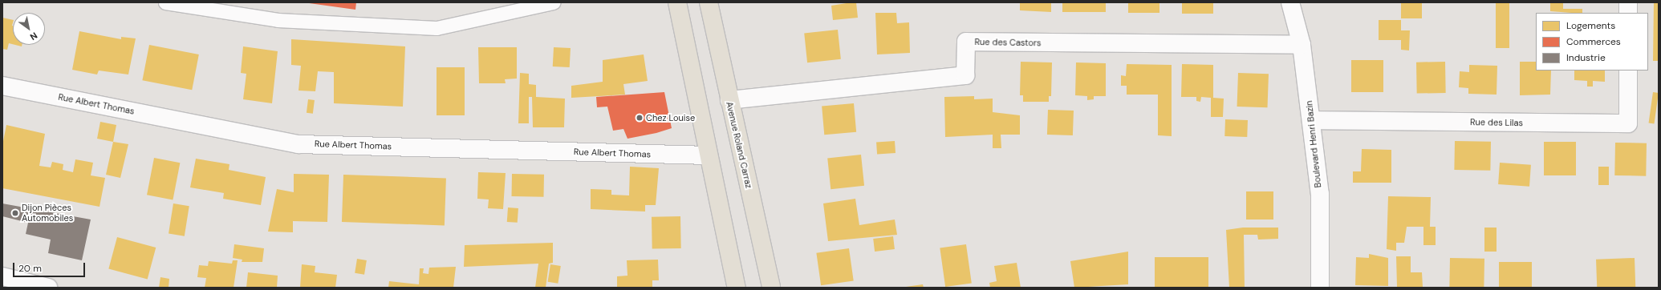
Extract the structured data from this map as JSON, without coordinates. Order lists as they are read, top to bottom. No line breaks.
{"streets":{"main road":["Avenue Roland Carraz"],"street":["Rue des Castors","Rue Albert Thomas","Rue des Lilas","Boulevard Henri Bazin"]},"crossings":[["Rue des Castors","Boulevard Henri Bazin"],["Rue des Castors","Avenue Roland Carraz"],["Rue des Lilas","Boulevard Henri Bazin"]],"places":["Chez Louise","Dijon Pièces Automobiles"],"legend":["Logements","Commerces","Industrie"],"scale_bar":"20 m","north":"bottom right"}
